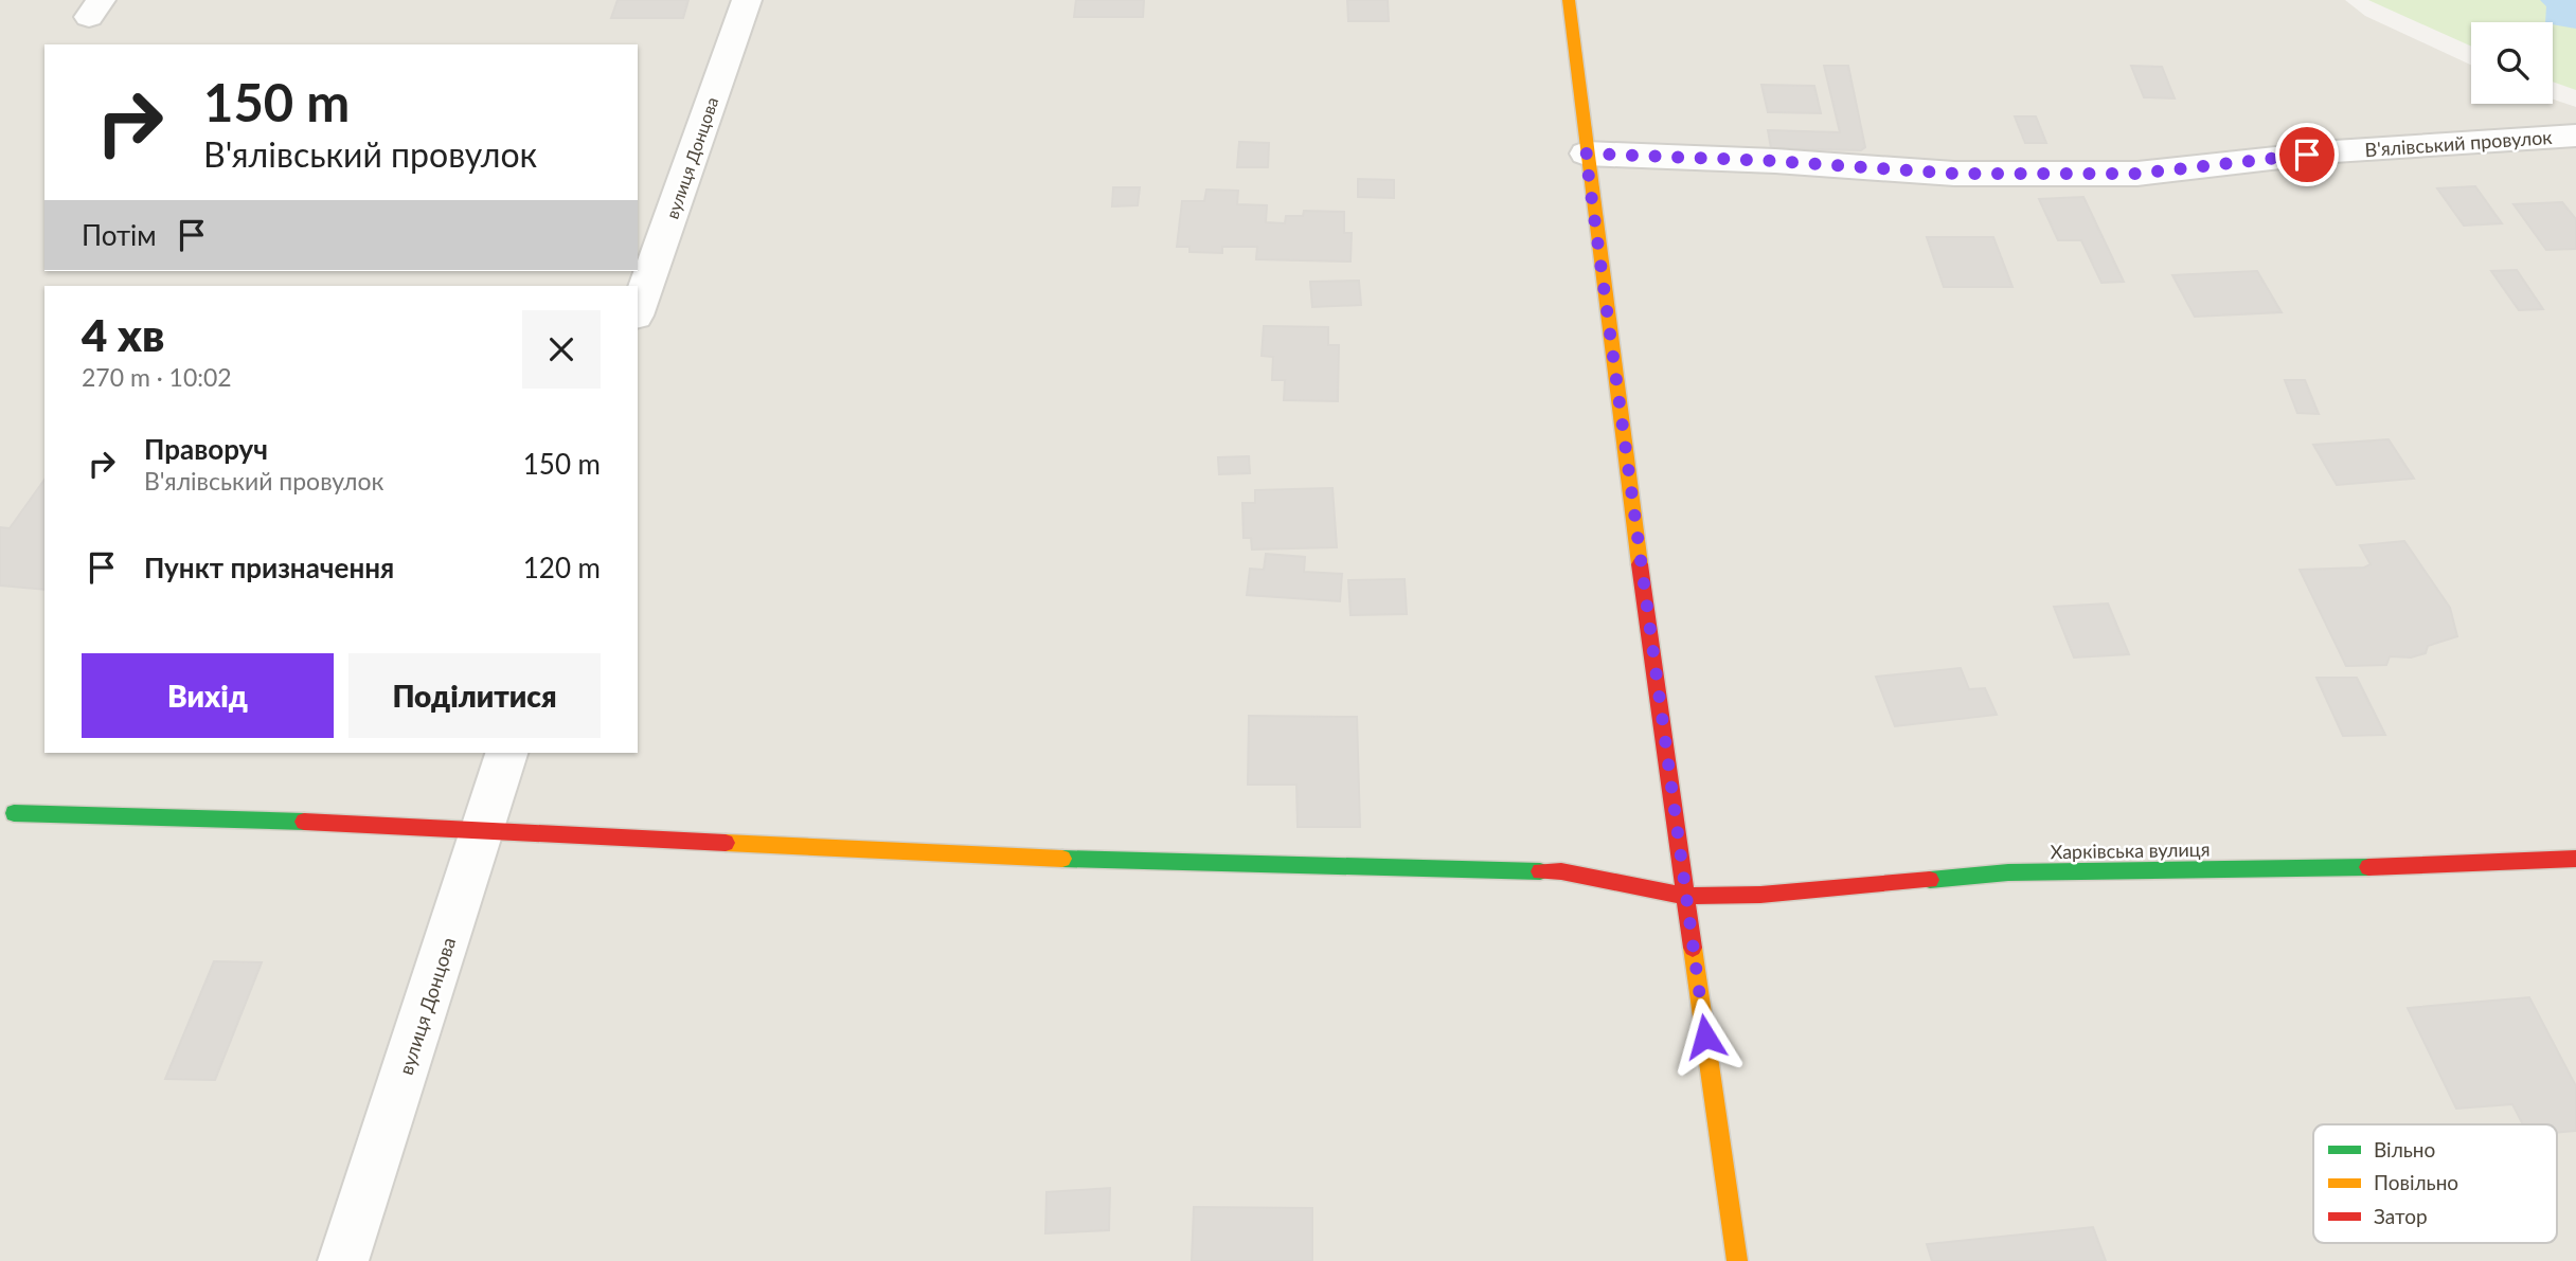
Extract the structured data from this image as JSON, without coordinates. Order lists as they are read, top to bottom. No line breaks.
{"streets":{"street":["В'ялівський провулок","вулиця Донцова","Харківська вулиця"]},"crossings":[["вулиця Донцова","Харківська вулиця"]],"legend":["Вільно","Повільно","Затор"],"page":{"turn":["150 m","В'ялівський провулок"],"then":"Потім","heading":["4 хв","270 m · 10:02"],"list":[{"name":"Праворуч","note":"В'ялівський провулок","value":"150 m"},{"name":"Пункт призначення","value":"120 m"}],"buttons":["Вихід","Поділитися"]}}
